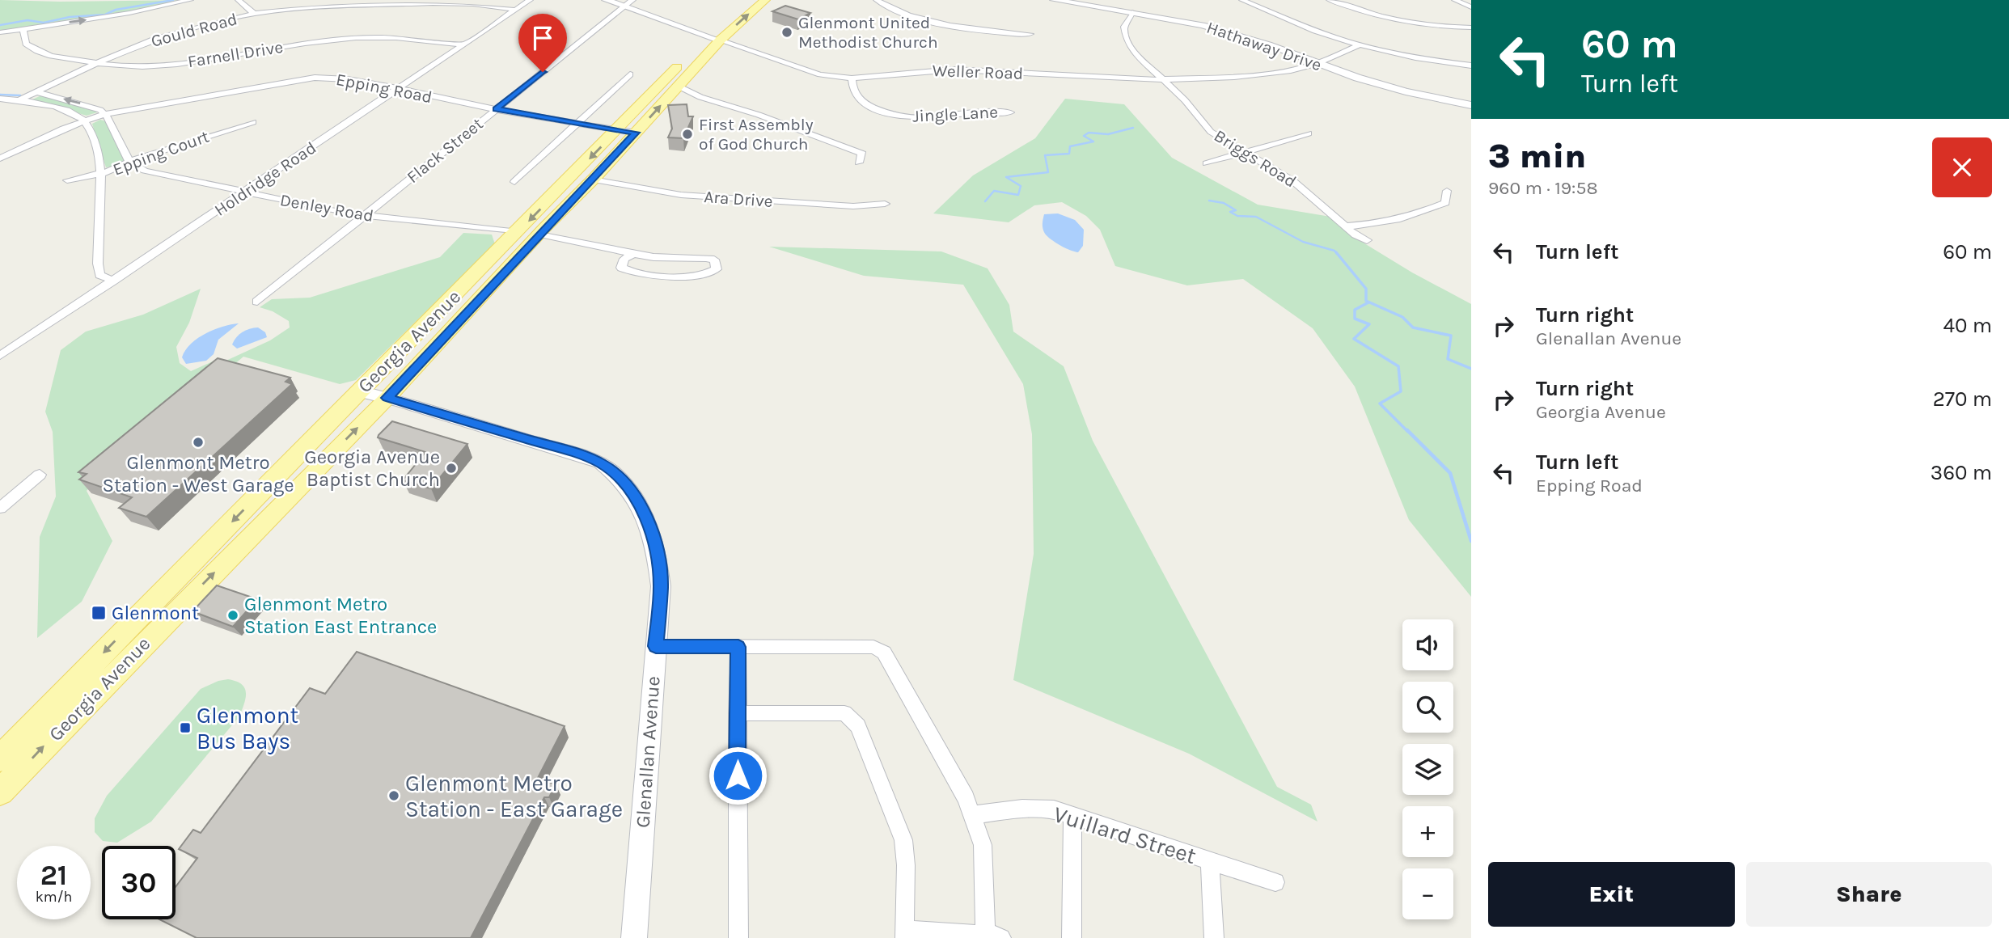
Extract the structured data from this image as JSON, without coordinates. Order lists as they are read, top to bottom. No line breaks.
{"streets":{"main road":["Georgia Avenue"],"street":["Gould Road","Hathaway Drive","Farnell Drive","Weller Road","Epping Road","Jingle Lane","Flack Street","Epping Court","Briggs Road","Holdridge Road","Ara Drive","Denley Road","Glenallan Avenue","Vuillard Street"]},"crossings":[["Gould Road","Farnell Drive"],["Gould Road","Holdridge Road"],["Hathaway Drive","Weller Road"],["Hathaway Drive","Briggs Road"],["Farnell Drive","Holdridge Road"],["Weller Road","Jingle Lane"],["Weller Road","Flack Street"],["Weller Road","Briggs Road"],["Weller Road","Georgia Avenue"],["Epping Road","Flack Street"],["Epping Road","Holdridge Road"],["Epping Road","Georgia Avenue"],["Flack Street","Denley Road"],["Epping Court","Denley Road"],["Holdridge Road","Denley Road"],["Ara Drive","Georgia Avenue"],["Denley Road","Georgia Avenue"],["Georgia Avenue","Glenallan Avenue"]],"places":{"other":["Glenmont United Methodist Church","First Assembly of God Church","Glenmont Metro Station - West Garage","Georgia Avenue Baptist Church","Glenmont Metro Station East Entrance","Glenmont Metro Station - East Garage"],"transit":["Glenmont","Glenmont Bus Bays"]},"page":{"turn":["60 m","Turn left"],"heading":["3 min","960 m · 19:58"],"list":[{"name":"Turn left","value":"60 m"},{"name":"Turn right","note":"Glenallan Avenue","value":"40 m"},{"name":"Turn right","note":"Georgia Avenue","value":"270 m"},{"name":"Turn left","note":"Epping Road","value":"360 m"}],"map_buttons":["+","−"],"speed":"21 km/h","limit":"30","buttons":["Exit","Share"]}}
